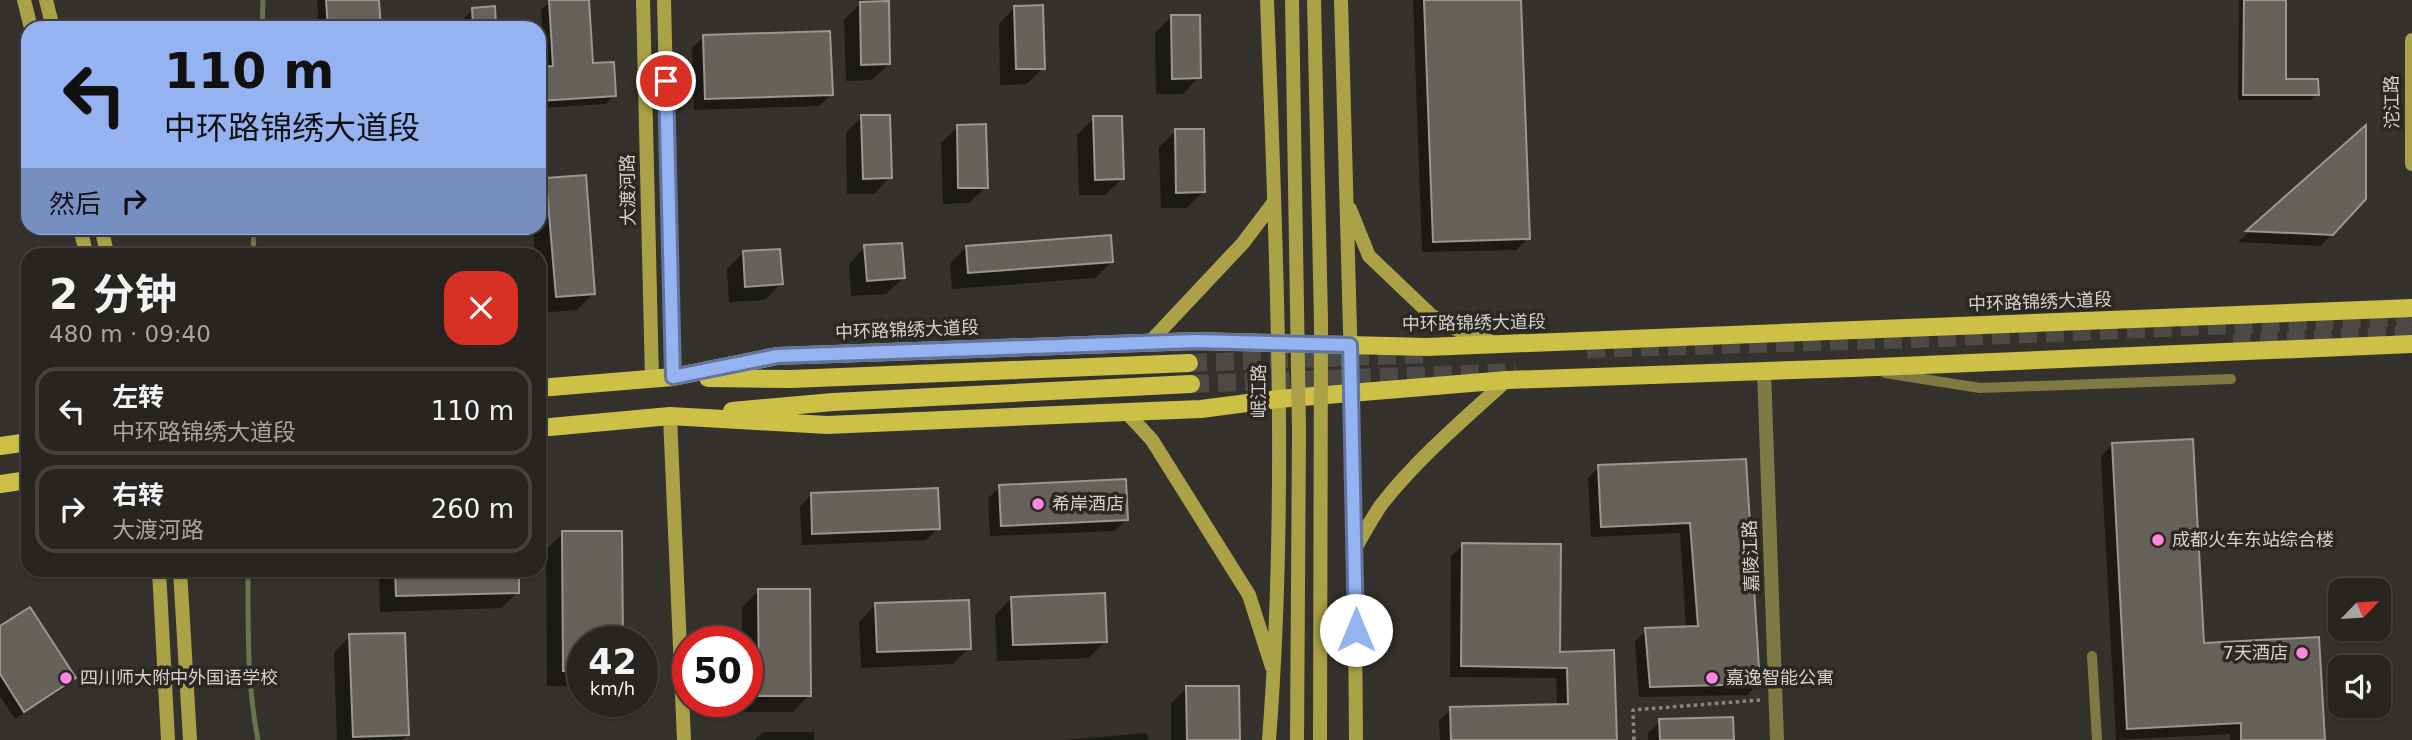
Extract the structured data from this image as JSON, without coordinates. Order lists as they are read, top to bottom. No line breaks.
{"streets":{"main road":["沱江路","大渡河路","中环路锦绣大道段","岷江路"],"street":["嘉陵江路"]},"crossings":[["大渡河路","中环路锦绣大道段"],["中环路锦绣大道段","岷江路"]],"places":["希岸酒店","成都火车东站综合楼","7天酒店","四川师大附中外国语学校","嘉逸智能公寓"],"north":"top right","page":{"turn":["110 m","中环路锦绣大道段"],"then":"然后","heading":["2 分钟","480 m · 09:40"],"list":[{"name":"左转","note":"中环路锦绣大道段","value":"110 m"},{"name":"右转","note":"大渡河路","value":"260 m"}],"speed":"42 km/h","limit":"50"}}
